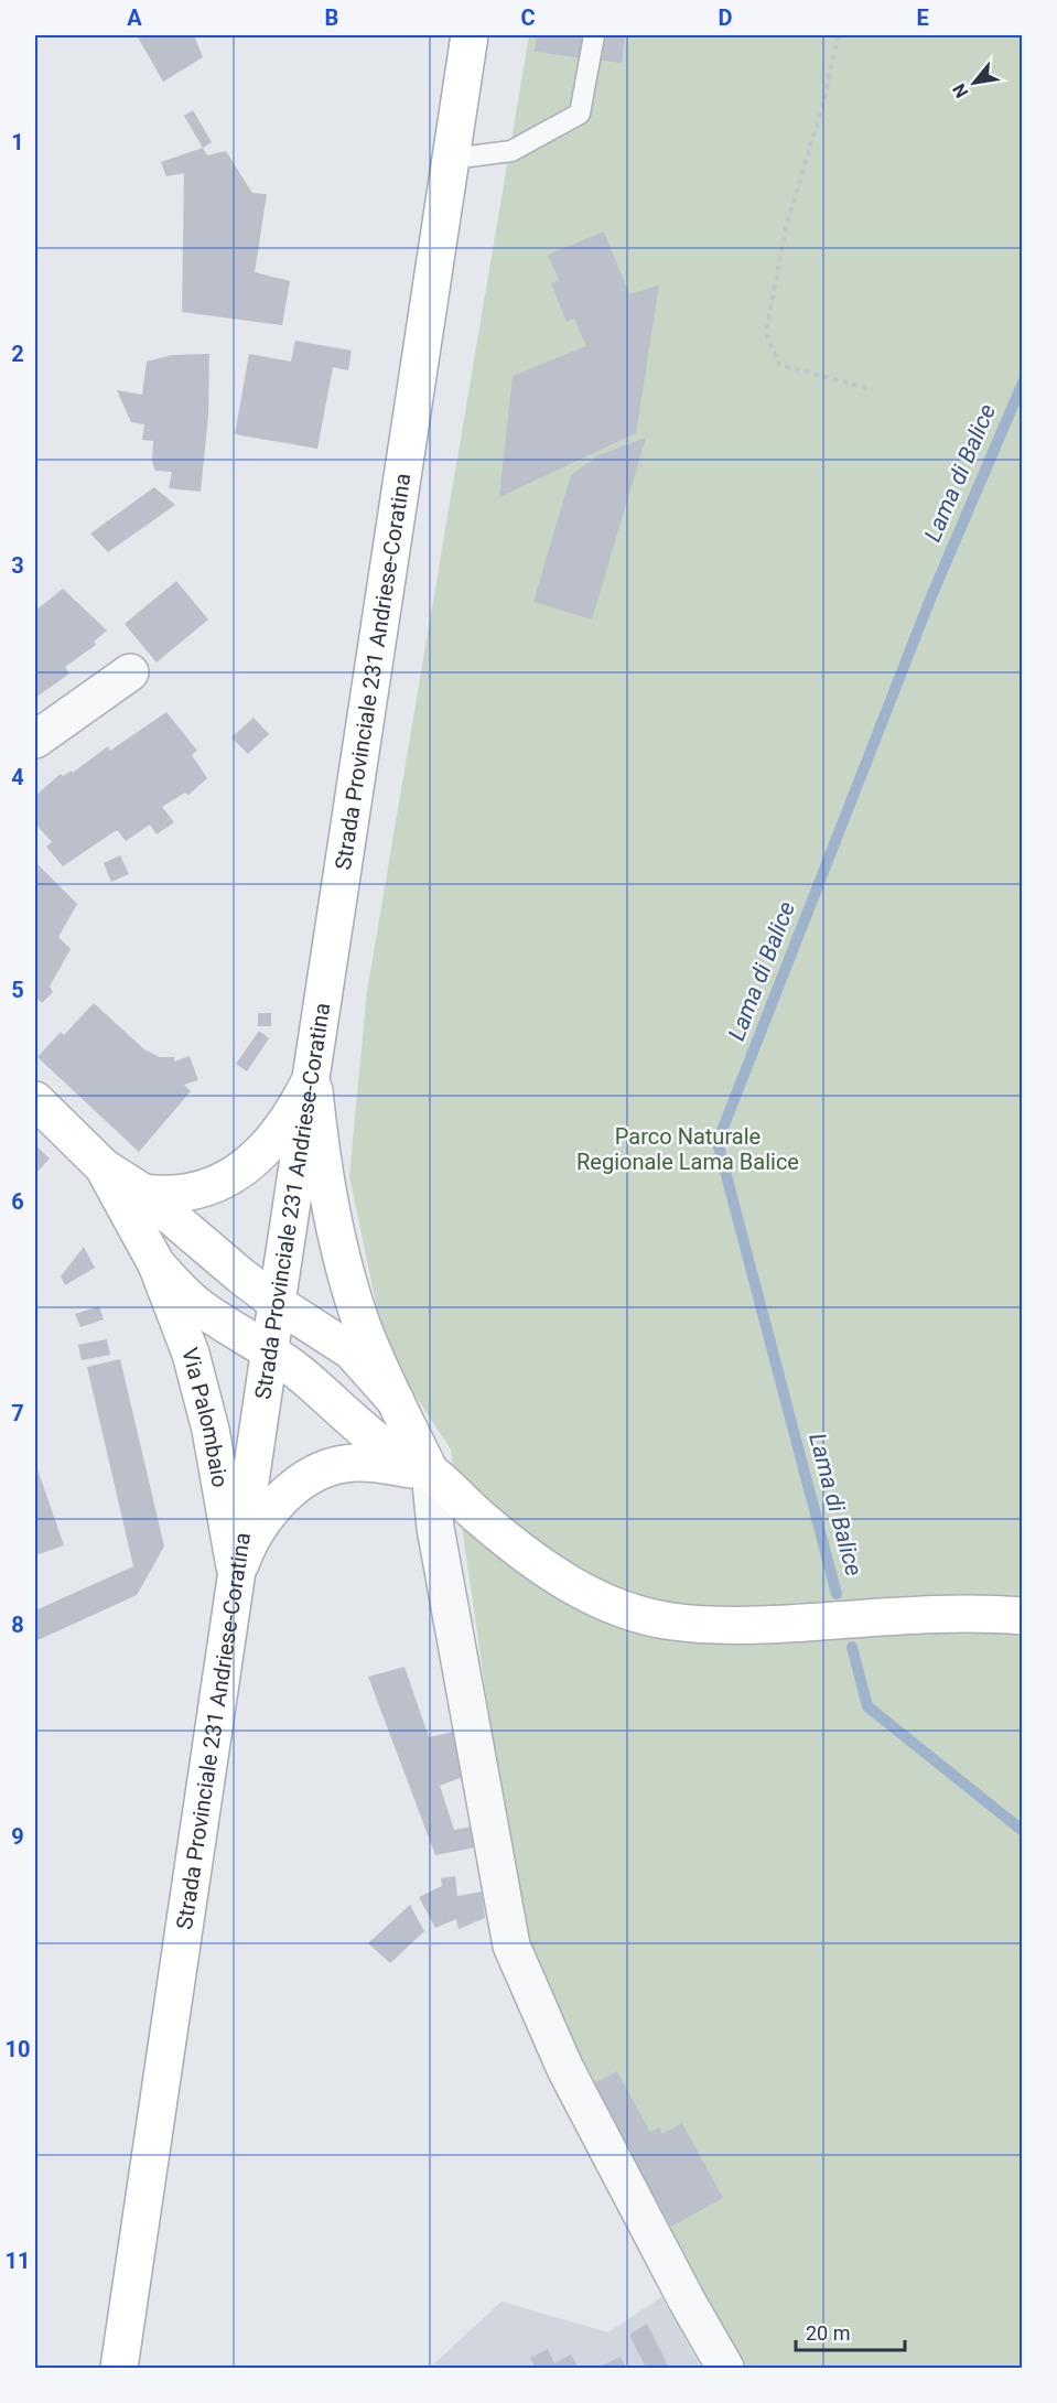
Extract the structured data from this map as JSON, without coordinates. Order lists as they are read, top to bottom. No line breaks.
{"streets":{"main road":["Strada Provinciale 231 Andriese-Coratina","Via Palombaio"]},"crossings":[["Strada Provinciale 231 Andriese-Coratina","Via Palombaio"]],"water":["Lama di Balice"],"parks":["Parco Naturale Regionale Lama Balice"],"scale_bar":"20 m","north":"bottom left","grid":{"columns":["A","B","C","D","E"],"rows":["1","2","3","4","5","6","7","8","9","10","11"]}}
